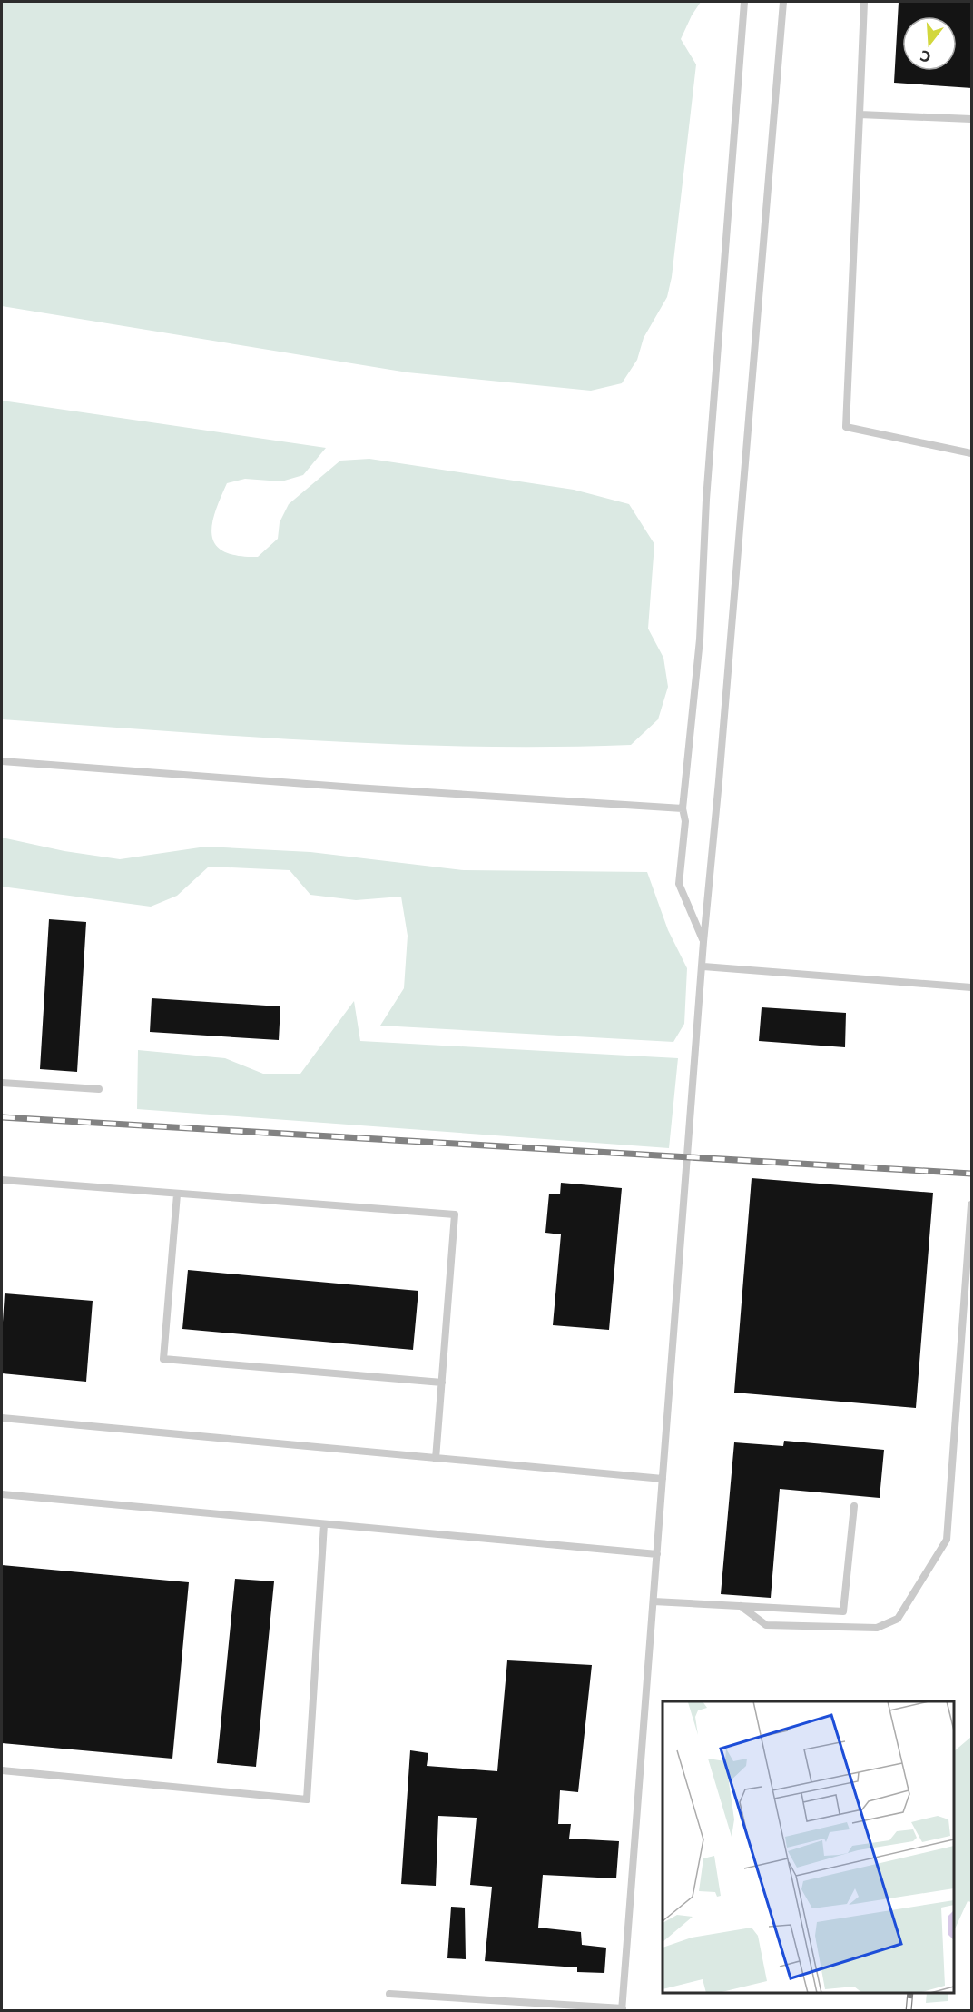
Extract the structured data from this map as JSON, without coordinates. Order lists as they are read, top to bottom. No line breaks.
{"north":"bottom"}
